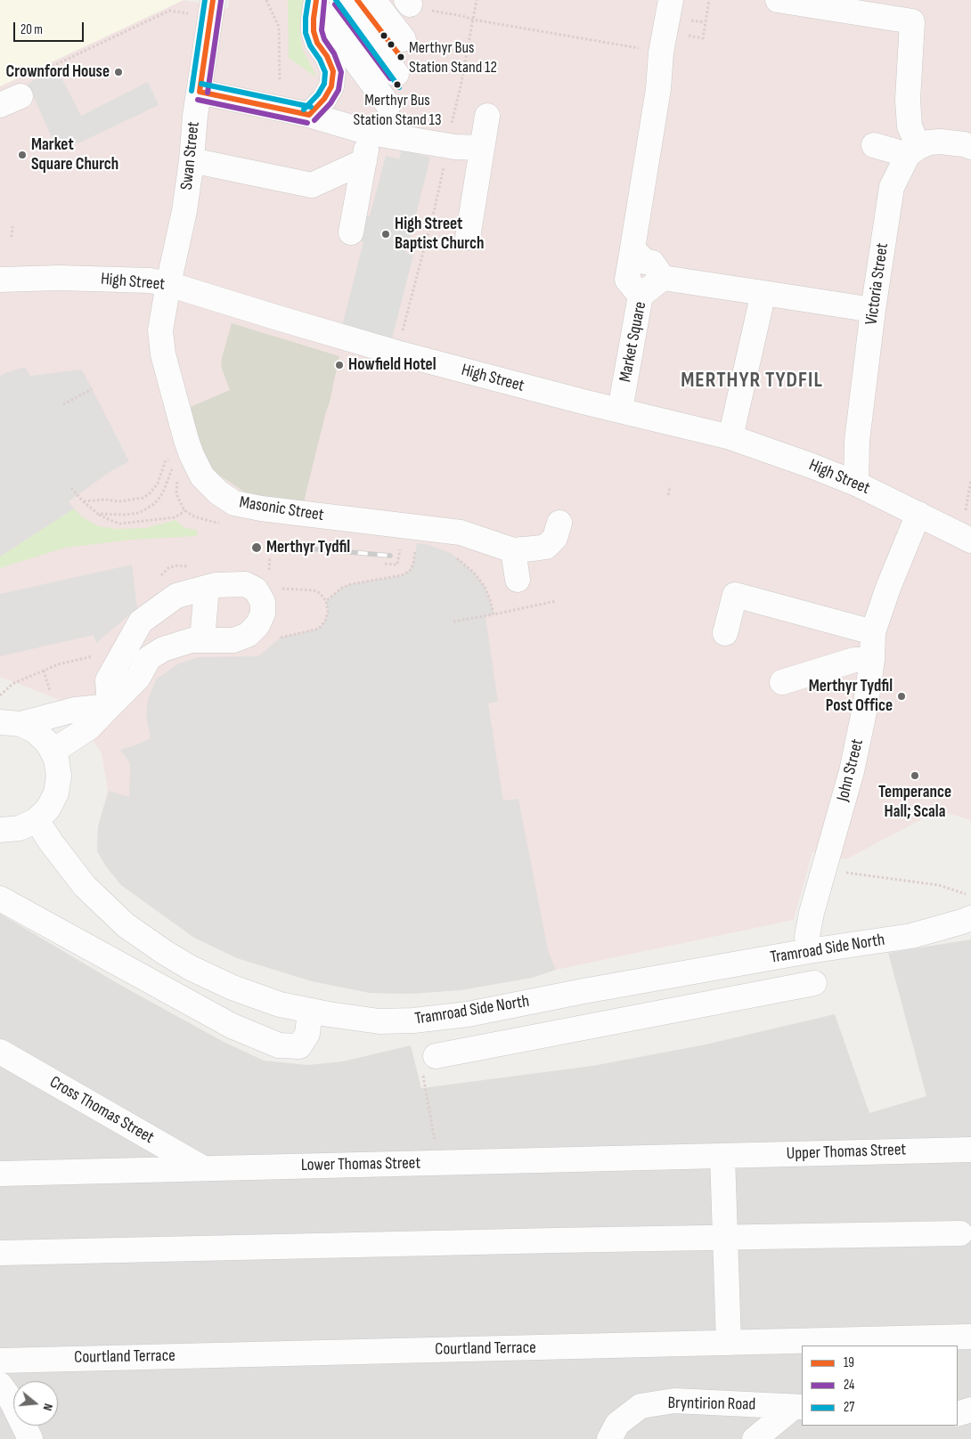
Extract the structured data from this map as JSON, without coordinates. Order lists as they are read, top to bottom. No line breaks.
{"streets":{"street":["Swan Street","High Street","Victoria Street","Market Square","Masonic Street","John Street","Tramroad Side North","Cross Thomas Street","Upper Thomas Street","Lower Thomas Street","Courtland Terrace","Bryntirion Road"]},"crossings":[["Swan Street","High Street"],["Swan Street","Masonic Street"],["High Street","Victoria Street"],["High Street","Market Square"],["High Street","Masonic Street"],["High Street","John Street"],["John Street","Tramroad Side North"],["Cross Thomas Street","Lower Thomas Street"],["Upper Thomas Street","Lower Thomas Street"]],"districts":["MERTHYR TYDFIL"],"places":["Merthyr Bus Station Stand 12","Crownford House","Merthyr Bus Station Stand 13","Market Square Church","High Street Baptist Church","Howfield Hotel","Merthyr Tydfil","Merthyr Tydfil Post Office","Temperance Hall; Scala"],"lines":["transit line 19","transit line 27","transit line 24"],"legend":["19","24","27"],"scale_bar":"20 m","north":"right"}
